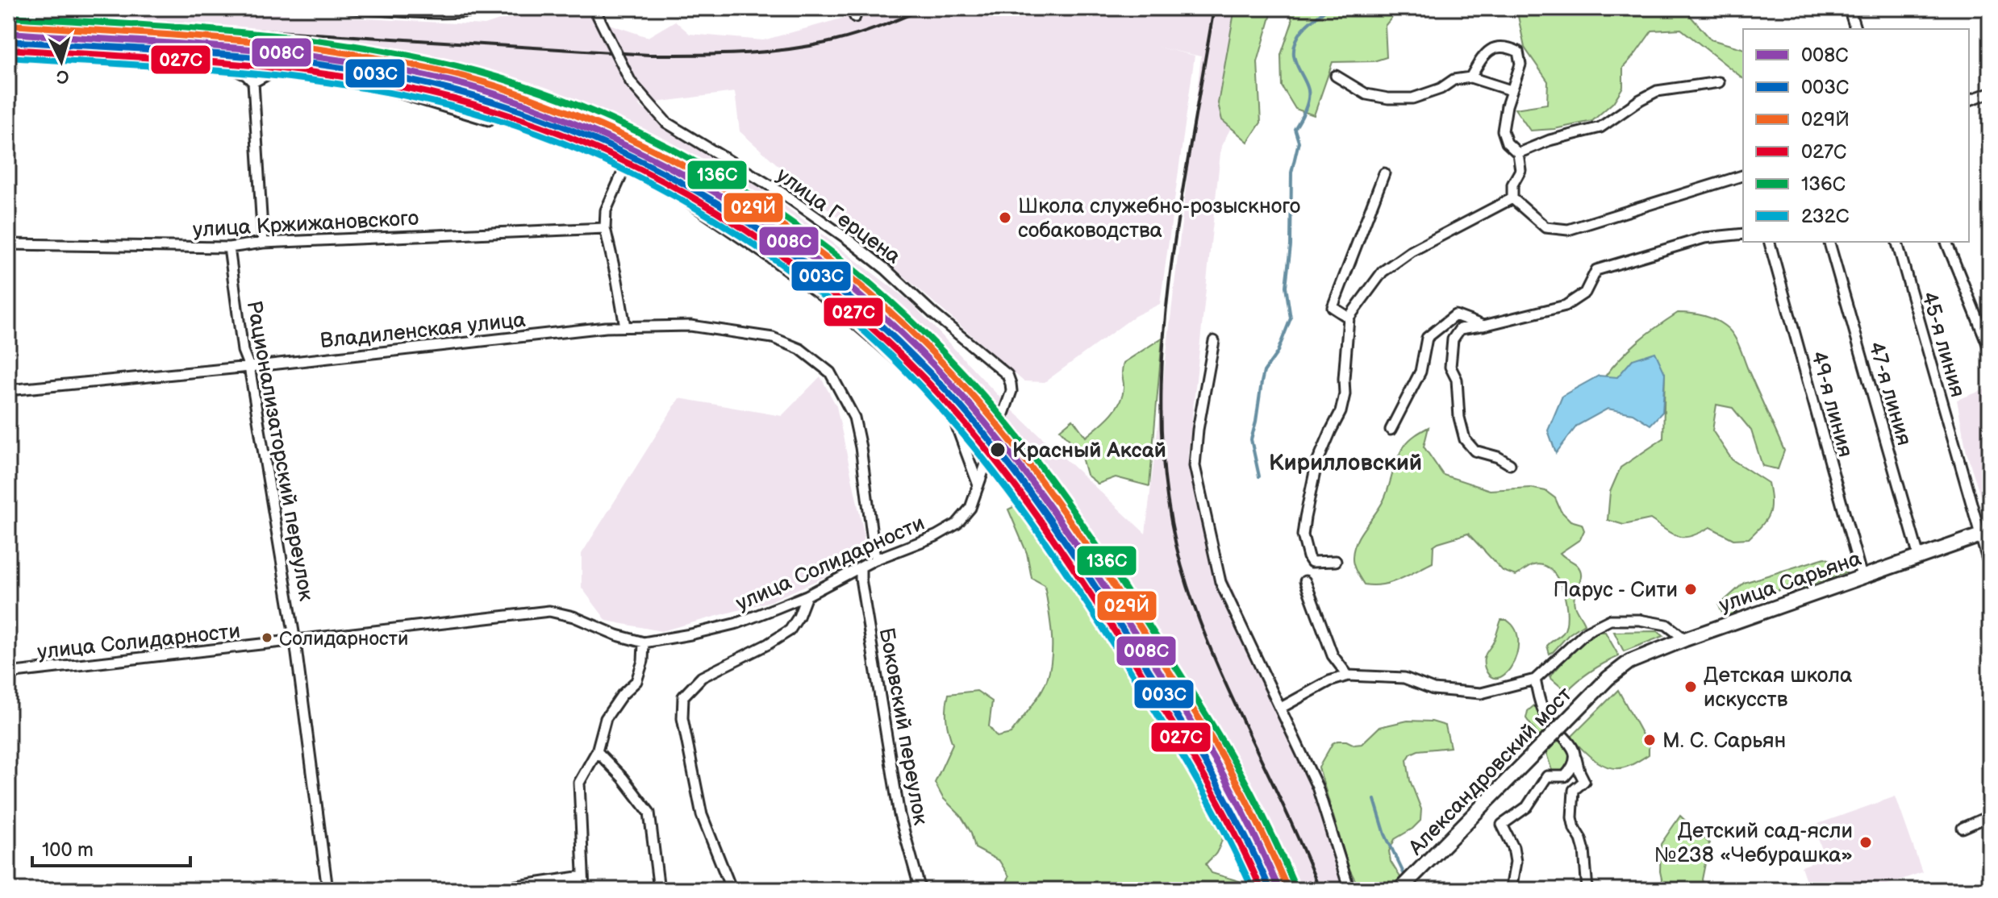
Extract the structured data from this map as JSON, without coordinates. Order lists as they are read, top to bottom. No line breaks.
{"streets":{"main road":["улица Сарьяна","Александровский мост"],"street":["улица Герцена","улица Кржижановского","Владиленская улица","45-я линия","47-я линия","49-я линия","Рационализаторский переулок","улица Солидарности","Боковский переулок"]},"crossings":[["улица Герцена","улица Солидарности"],["улица Кржижановского","Рационализаторский переулок"],["Владиленская улица","Рационализаторский переулок"],["Владиленская улица","улица Солидарности"],["45-я линия","улица Сарьяна"],["47-я линия","улица Сарьяна"],["49-я линия","улица Сарьяна"],["Рационализаторский переулок","улица Солидарности"],["улица Солидарности","Боковский переулок"],["улица Сарьяна","Александровский мост"]],"districts":["Кирилловский"],"places":["Школа служебно-розыскного собаководства","Красный Аксай","Парус - Сити","Солидарности","Детская школа искусств","М. С. Сарьян","Детский сад-ясли №238 «Чебурашка»"],"lines":["transit line 136С","transit line 029Й","transit line 008С","transit line 003С","transit line 027С","transit line 232C"],"legend":["008С","003С","029Й","027С","136С","232C"],"scale_bar":"100 m","north":"bottom"}
